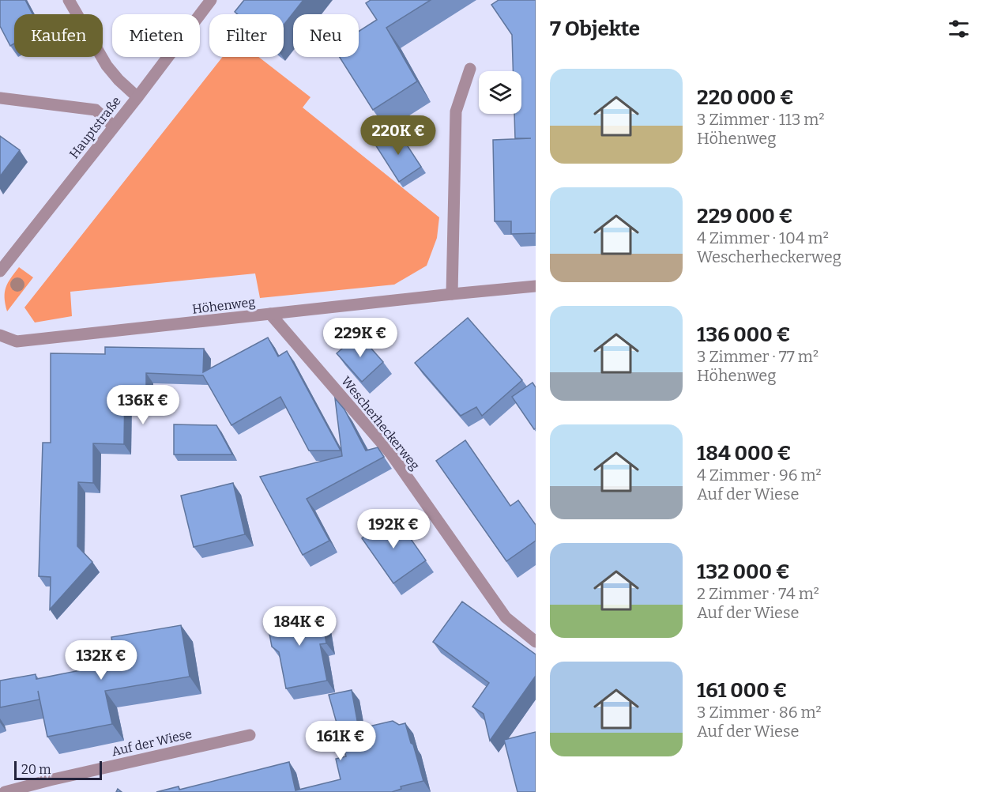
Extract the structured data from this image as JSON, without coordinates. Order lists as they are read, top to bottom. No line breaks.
{"streets":{"street":["Hauptstraße","Höhenweg","Wescherheckerweg","Auf der Wiese"]},"crossings":[["Höhenweg","Wescherheckerweg"]],"scale_bar":"20 m","page":{"heading":"7 Objekte","chip":["Kaufen","Mieten","Filter","Neu"],"list":[{"name":"220 000 €","note":"3 Zimmer · 113 m² · Höhenweg"},{"name":"229 000 €","note":"4 Zimmer · 104 m² · Wescherheckerweg"},{"name":"136 000 €","note":"3 Zimmer · 77 m² · Höhenweg"},{"name":"184 000 €","note":"4 Zimmer · 96 m² · Auf der Wiese"},{"name":"132 000 €","note":"2 Zimmer · 74 m² · Auf der Wiese"},{"name":"161 000 €","note":"3 Zimmer · 86 m² · Auf der Wiese"}],"price":["220K €","229K €","136K €","192K €","184K €","132K €","161K €"],"scale":"20 m"}}
